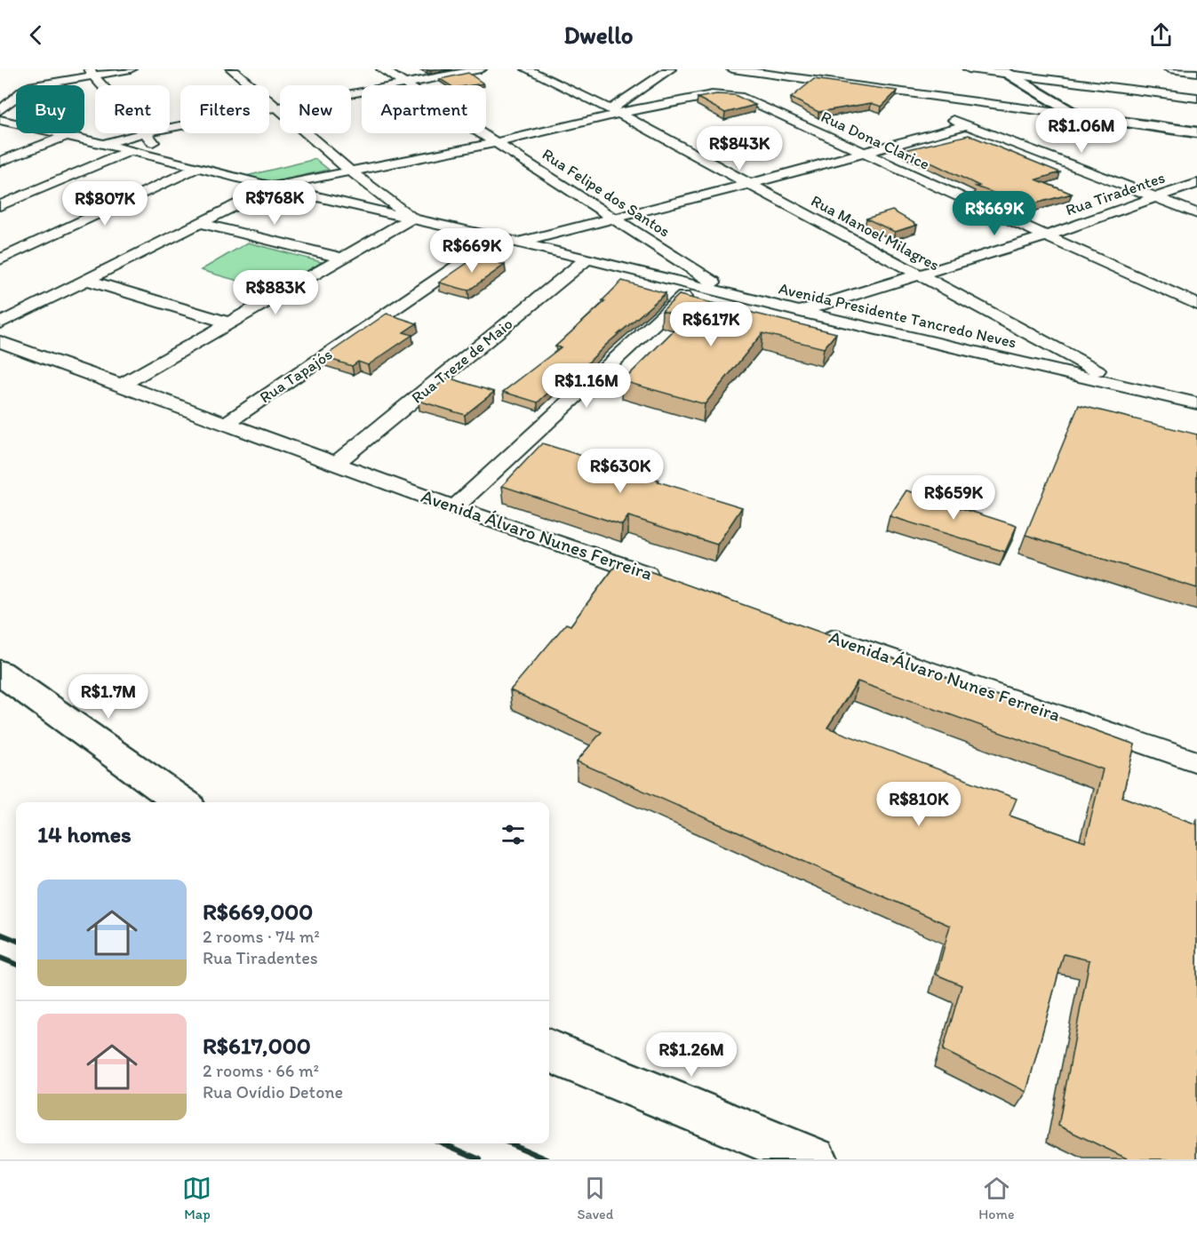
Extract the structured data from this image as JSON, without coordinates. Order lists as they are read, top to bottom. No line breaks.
{"streets":{"street":["Rua Dona Clarice","Rua Felipe dos Santos","Rua Tiradentes","Rua Manoel Milagres","Avenida Presidente Tancredo Neves","Rua Treze de Maio","Rua Tapajós","Avenida Álvaro Nunes Ferreira"]},"crossings":[["Rua Dona Clarice","Rua Felipe dos Santos"],["Rua Dona Clarice","Rua Tiradentes"],["Rua Dona Clarice","Rua Manoel Milagres"],["Rua Dona Clarice","Avenida Presidente Tancredo Neves"],["Rua Felipe dos Santos","Avenida Presidente Tancredo Neves"],["Rua Tiradentes","Rua Manoel Milagres"],["Rua Tiradentes","Avenida Presidente Tancredo Neves"],["Rua Manoel Milagres","Avenida Presidente Tancredo Neves"],["Avenida Presidente Tancredo Neves","Rua Treze de Maio"],["Avenida Presidente Tancredo Neves","Rua Tapajós"],["Rua Treze de Maio","Avenida Álvaro Nunes Ferreira"],["Rua Tapajós","Avenida Álvaro Nunes Ferreira"]],"page":{"header":"Dwello","chip":["Buy","Rent","Filters","New","Apartment"],"price":["R$1.06M","R$843K","R$768K","R$807K","R$669K","R$669K","R$883K","R$617K","R$1.16M","R$630K","R$659K","R$1.7M","R$810K","R$1.26M"],"heading":"14 homes","list":[{"name":"R$669,000","note":"2 rooms · 74 m² · Rua Tiradentes"},{"name":"R$617,000","note":"2 rooms · 66 m² · Rua Ovídio Detone"}],"tabs":["Map","Saved","Home"]}}
